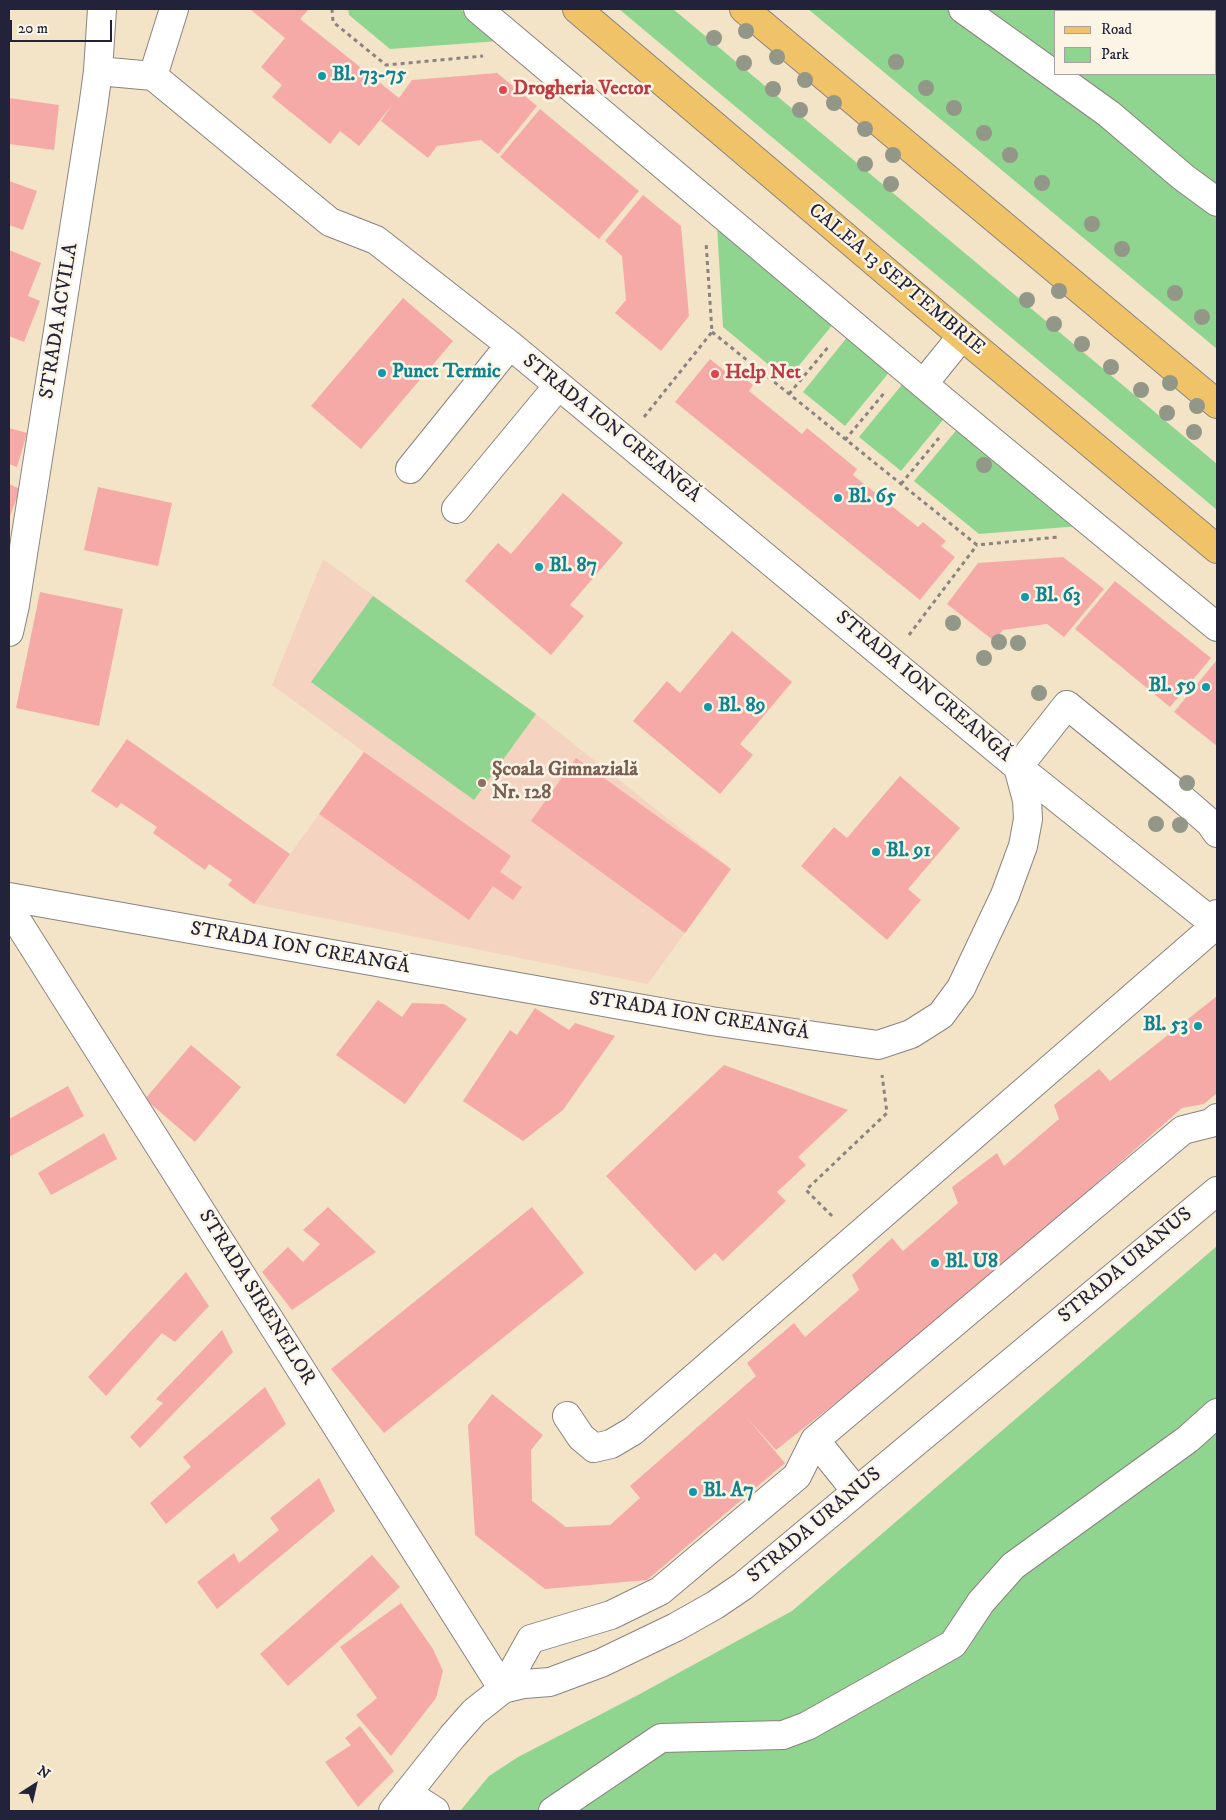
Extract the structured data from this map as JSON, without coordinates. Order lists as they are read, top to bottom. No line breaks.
{"streets":{"main road":["CALEA 13 SEPTEMBRIE"],"street":["STRADA ACVILA","STRADA ION CREANGĂ","STRADA URANUS","STRADA SIRENELOR"]},"crossings":[["STRADA URANUS","STRADA SIRENELOR"]],"places":["Bl. 73-75","Drogheria Vector","Punct Termic","Help Net","Bl. 65","Bl. 87","Bl. 63","Bl. 59","Bl. 89","Școala Gimnazială Nr. 128","Bl. 91","Bl. 53","Bl. U8","Bl. A7"],"legend":["Road","Park"],"scale_bar":"20 m","north":"top right"}
